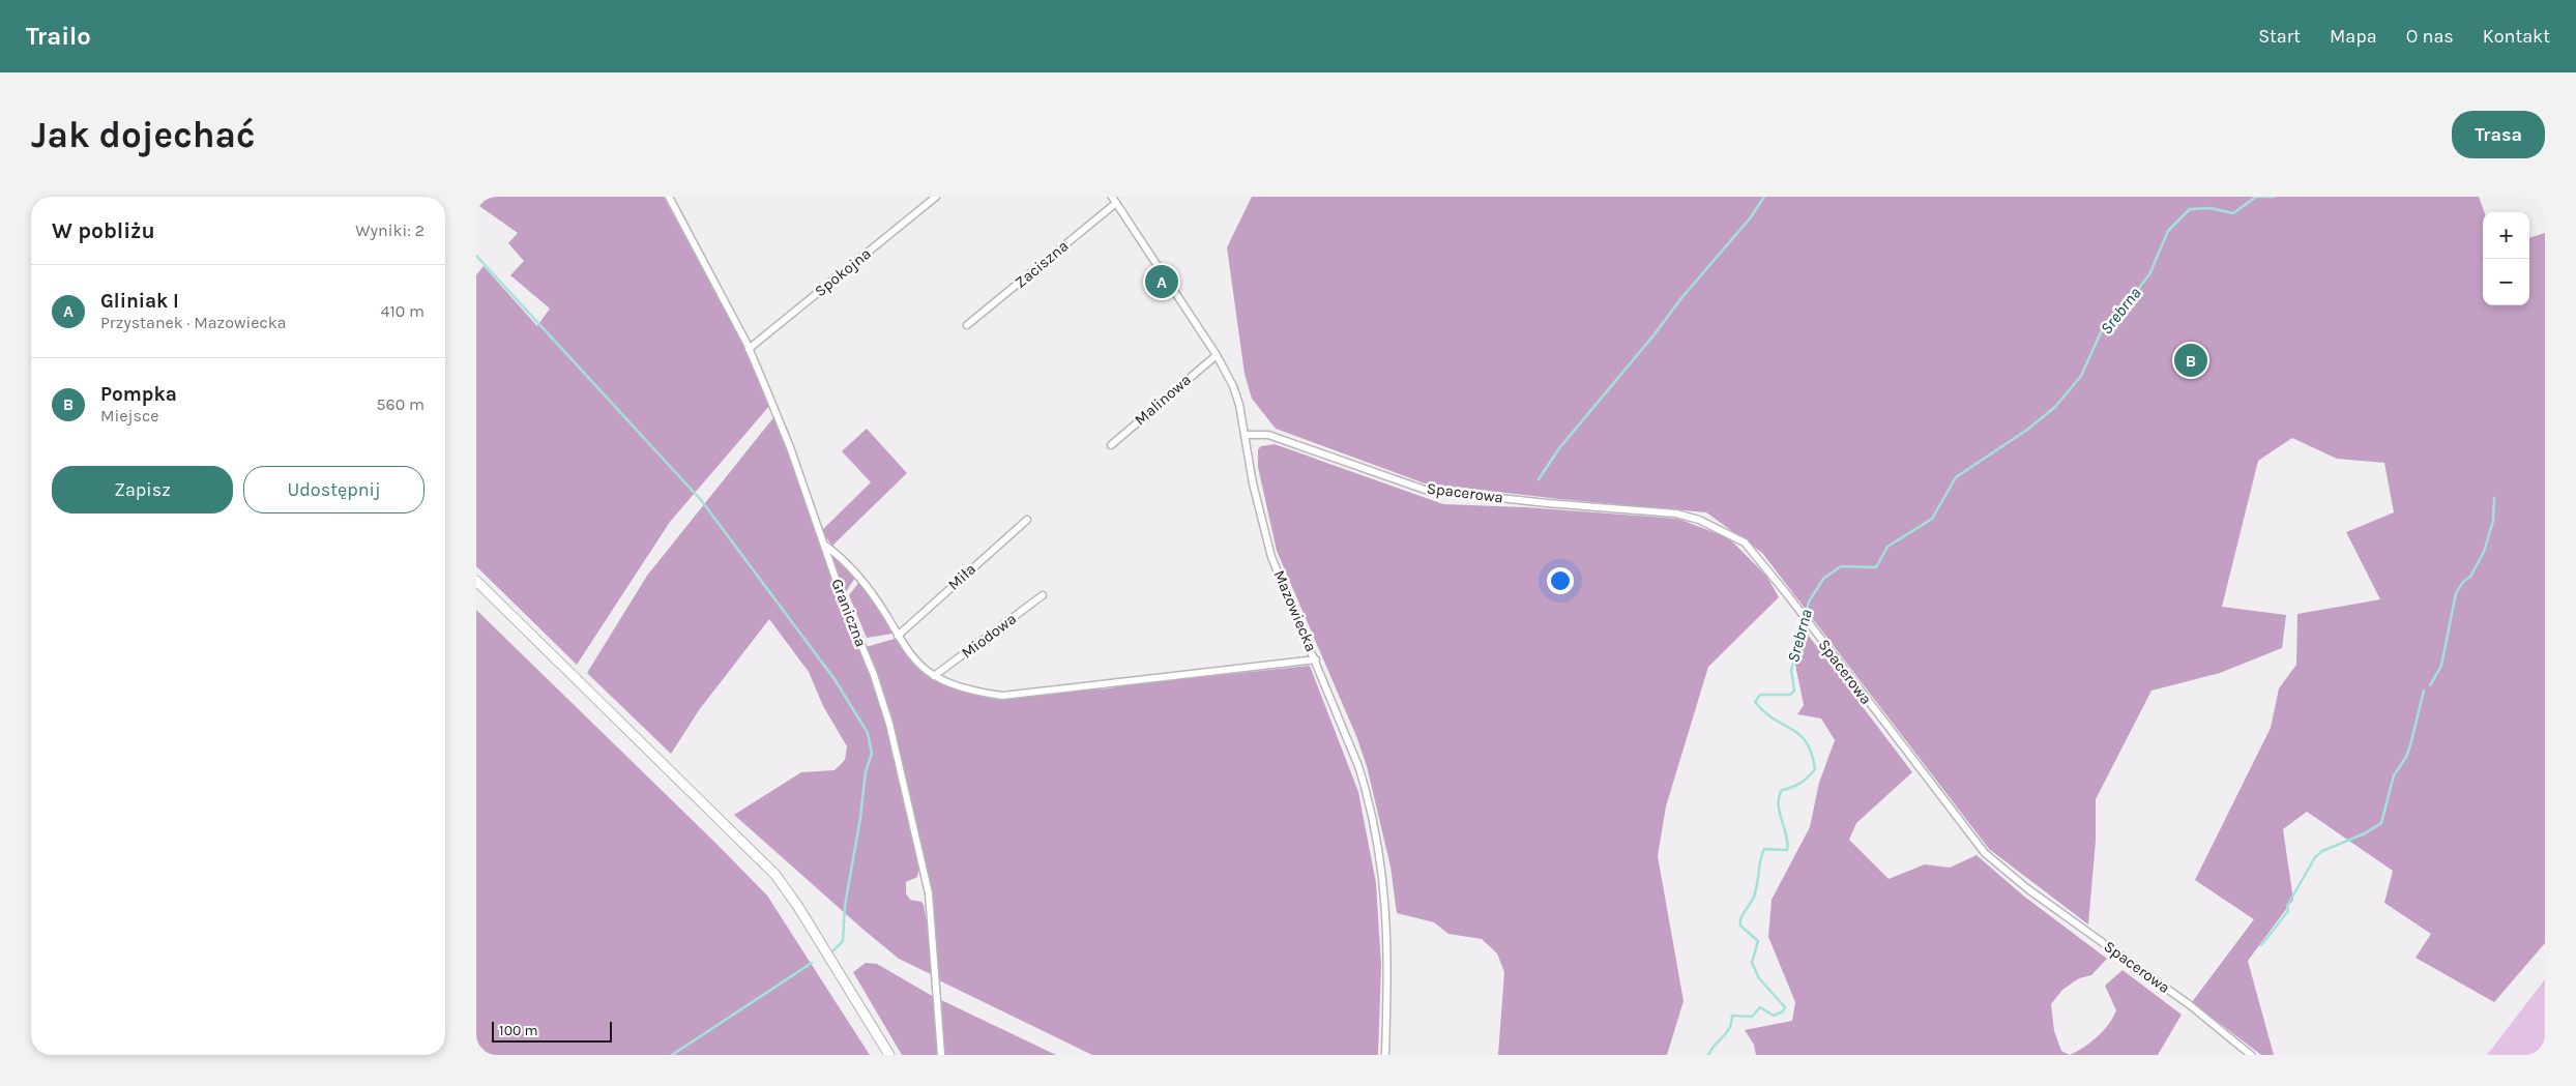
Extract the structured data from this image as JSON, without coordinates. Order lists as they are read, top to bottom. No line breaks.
{"streets":{"street":["Zaciszna","Spokojna","Malinowa","Spacerowa","Miła","Mazowiecka","Graniczna","Miodowa"]},"crossings":[["Zaciszna","Mazowiecka"],["Spokojna","Graniczna"],["Malinowa","Mazowiecka"],["Spacerowa","Mazowiecka"]],"water":["Srebrna"],"scale_bar":"100 m","page":{"header":"Trailo","nav":["Start","Mapa","O nas","Kontakt"],"buttons":["Trasa",["Zapisz","Udostępnij"]],"title":"Jak dojechać","heading":["W pobliżu","Wyniki: 2"],"map_buttons":["+","−"],"pins":["A","B"],"list":[{"mark":"A","name":"Gliniak I","note":"Przystanek · Mazowiecka","value":"410 m"},{"mark":"B","name":"Pompka","note":"Miejsce","value":"560 m"}],"scale":"100 m"}}
